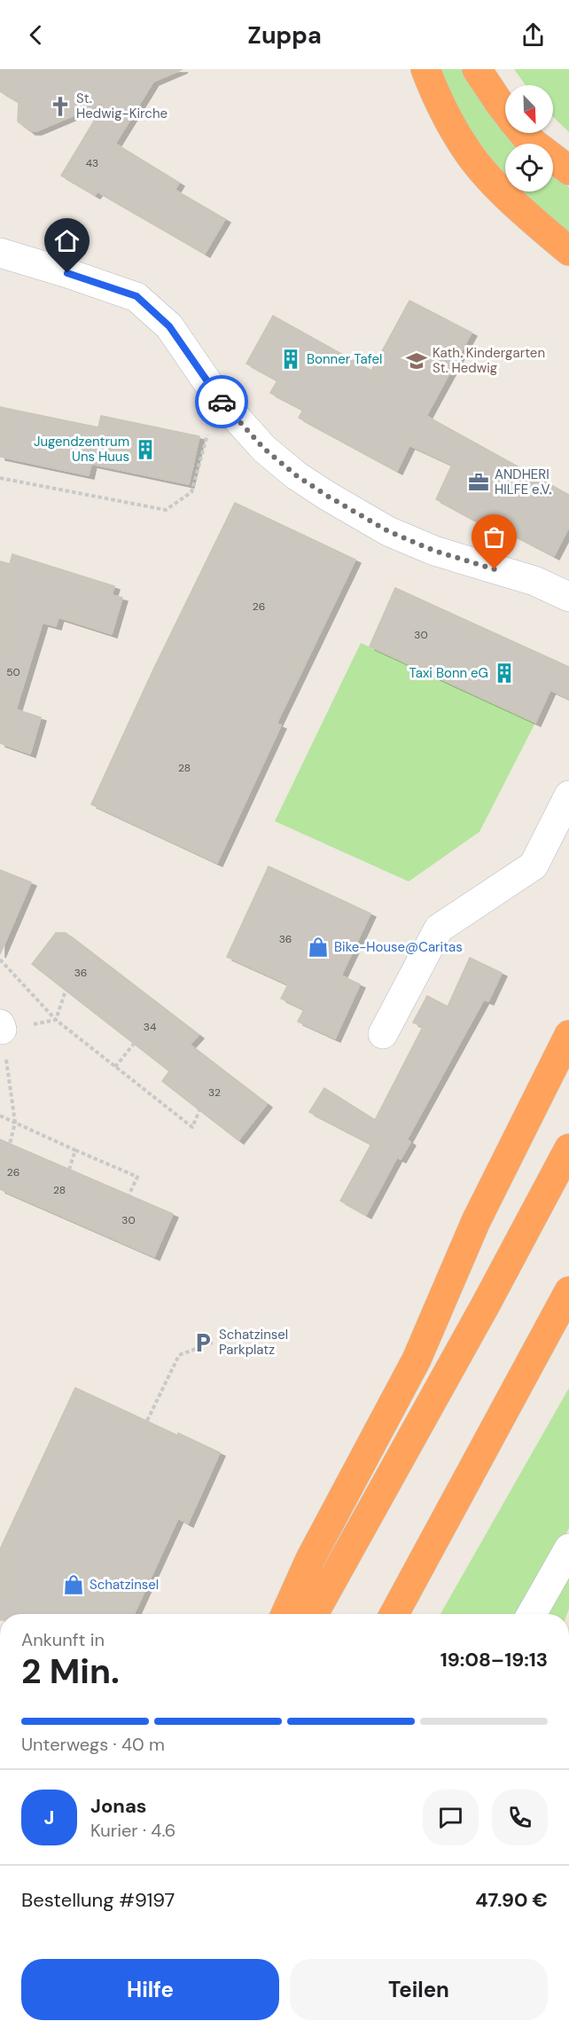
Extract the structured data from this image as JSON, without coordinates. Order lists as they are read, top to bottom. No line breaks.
{"places":{"church":["St. Hedwig-Kirche"],"building":["Bonner Tafel","Jugendzentrum Uns Huus","Taxi Bonn eG"],"school or university":["Kath. Kindergarten St. Hedwig"],"office":["ANDHERI HILFE e.V."],"shop":["Bike-House@Caritas","Schatzinsel"],"parking":["Schatzinsel Parkplatz"]},"house_numbers":["43","26","30","50","28","36","36","34","32","26","28","30"],"north":"bottom right","page":{"header":"Zuppa","heading":["2 Min.","Ankunft in","19:08–19:13"],"panel":["Jonas","Kurier · 4.6","Bestellung #9197","47.90 €"],"bar":"Unterwegs · 40 m","round":"J","buttons":["Hilfe","Teilen"]}}
